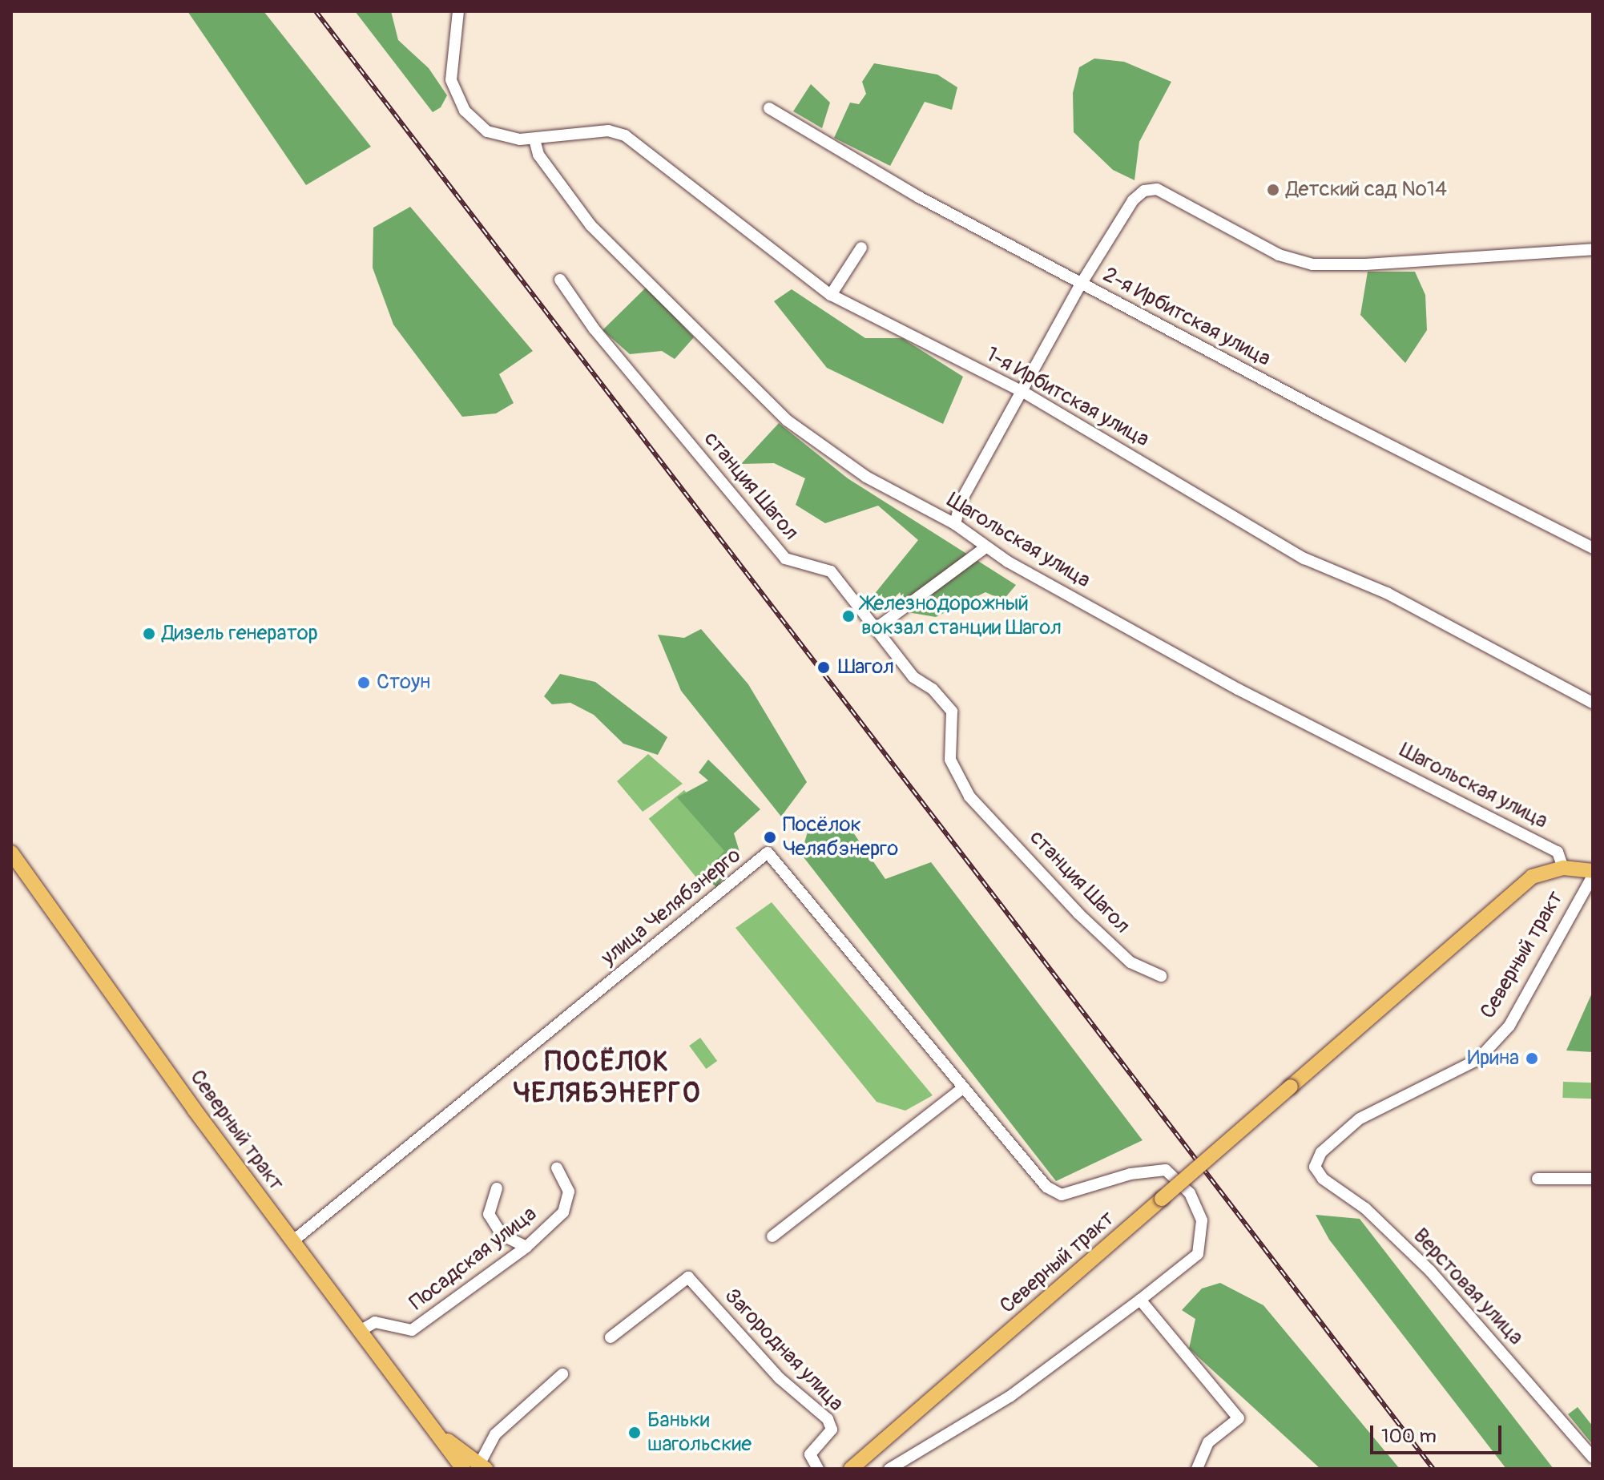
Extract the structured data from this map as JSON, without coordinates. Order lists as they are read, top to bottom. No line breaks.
{"streets":{"main road":["Северный тракт"],"street":["2-я Ирбитская улица","1-я Ирбитская улица","станция Шагол","Шагольская улица","улица Челябэнерго","Посадская улица","Верстовая улица","Загородная улица"]},"crossings":[["1-я Ирбитская улица","Шагольская улица"],["Шагольская улица","Северный тракт"],["улица Челябэнерго","Северный тракт"],["Северный тракт","Посадская улица"],["Северный тракт","Верстовая улица"]],"districts":["ПОСЁЛОК ЧЕЛЯБЭНЕРГО"],"places":["Детский сад №14","Железнодорожный вокзал станции Шагол","Дизель генератор","Шагол","Стоун","Посёлок Челябэнерго","Ирина","Баньки шагольские"],"scale_bar":"100 m"}
